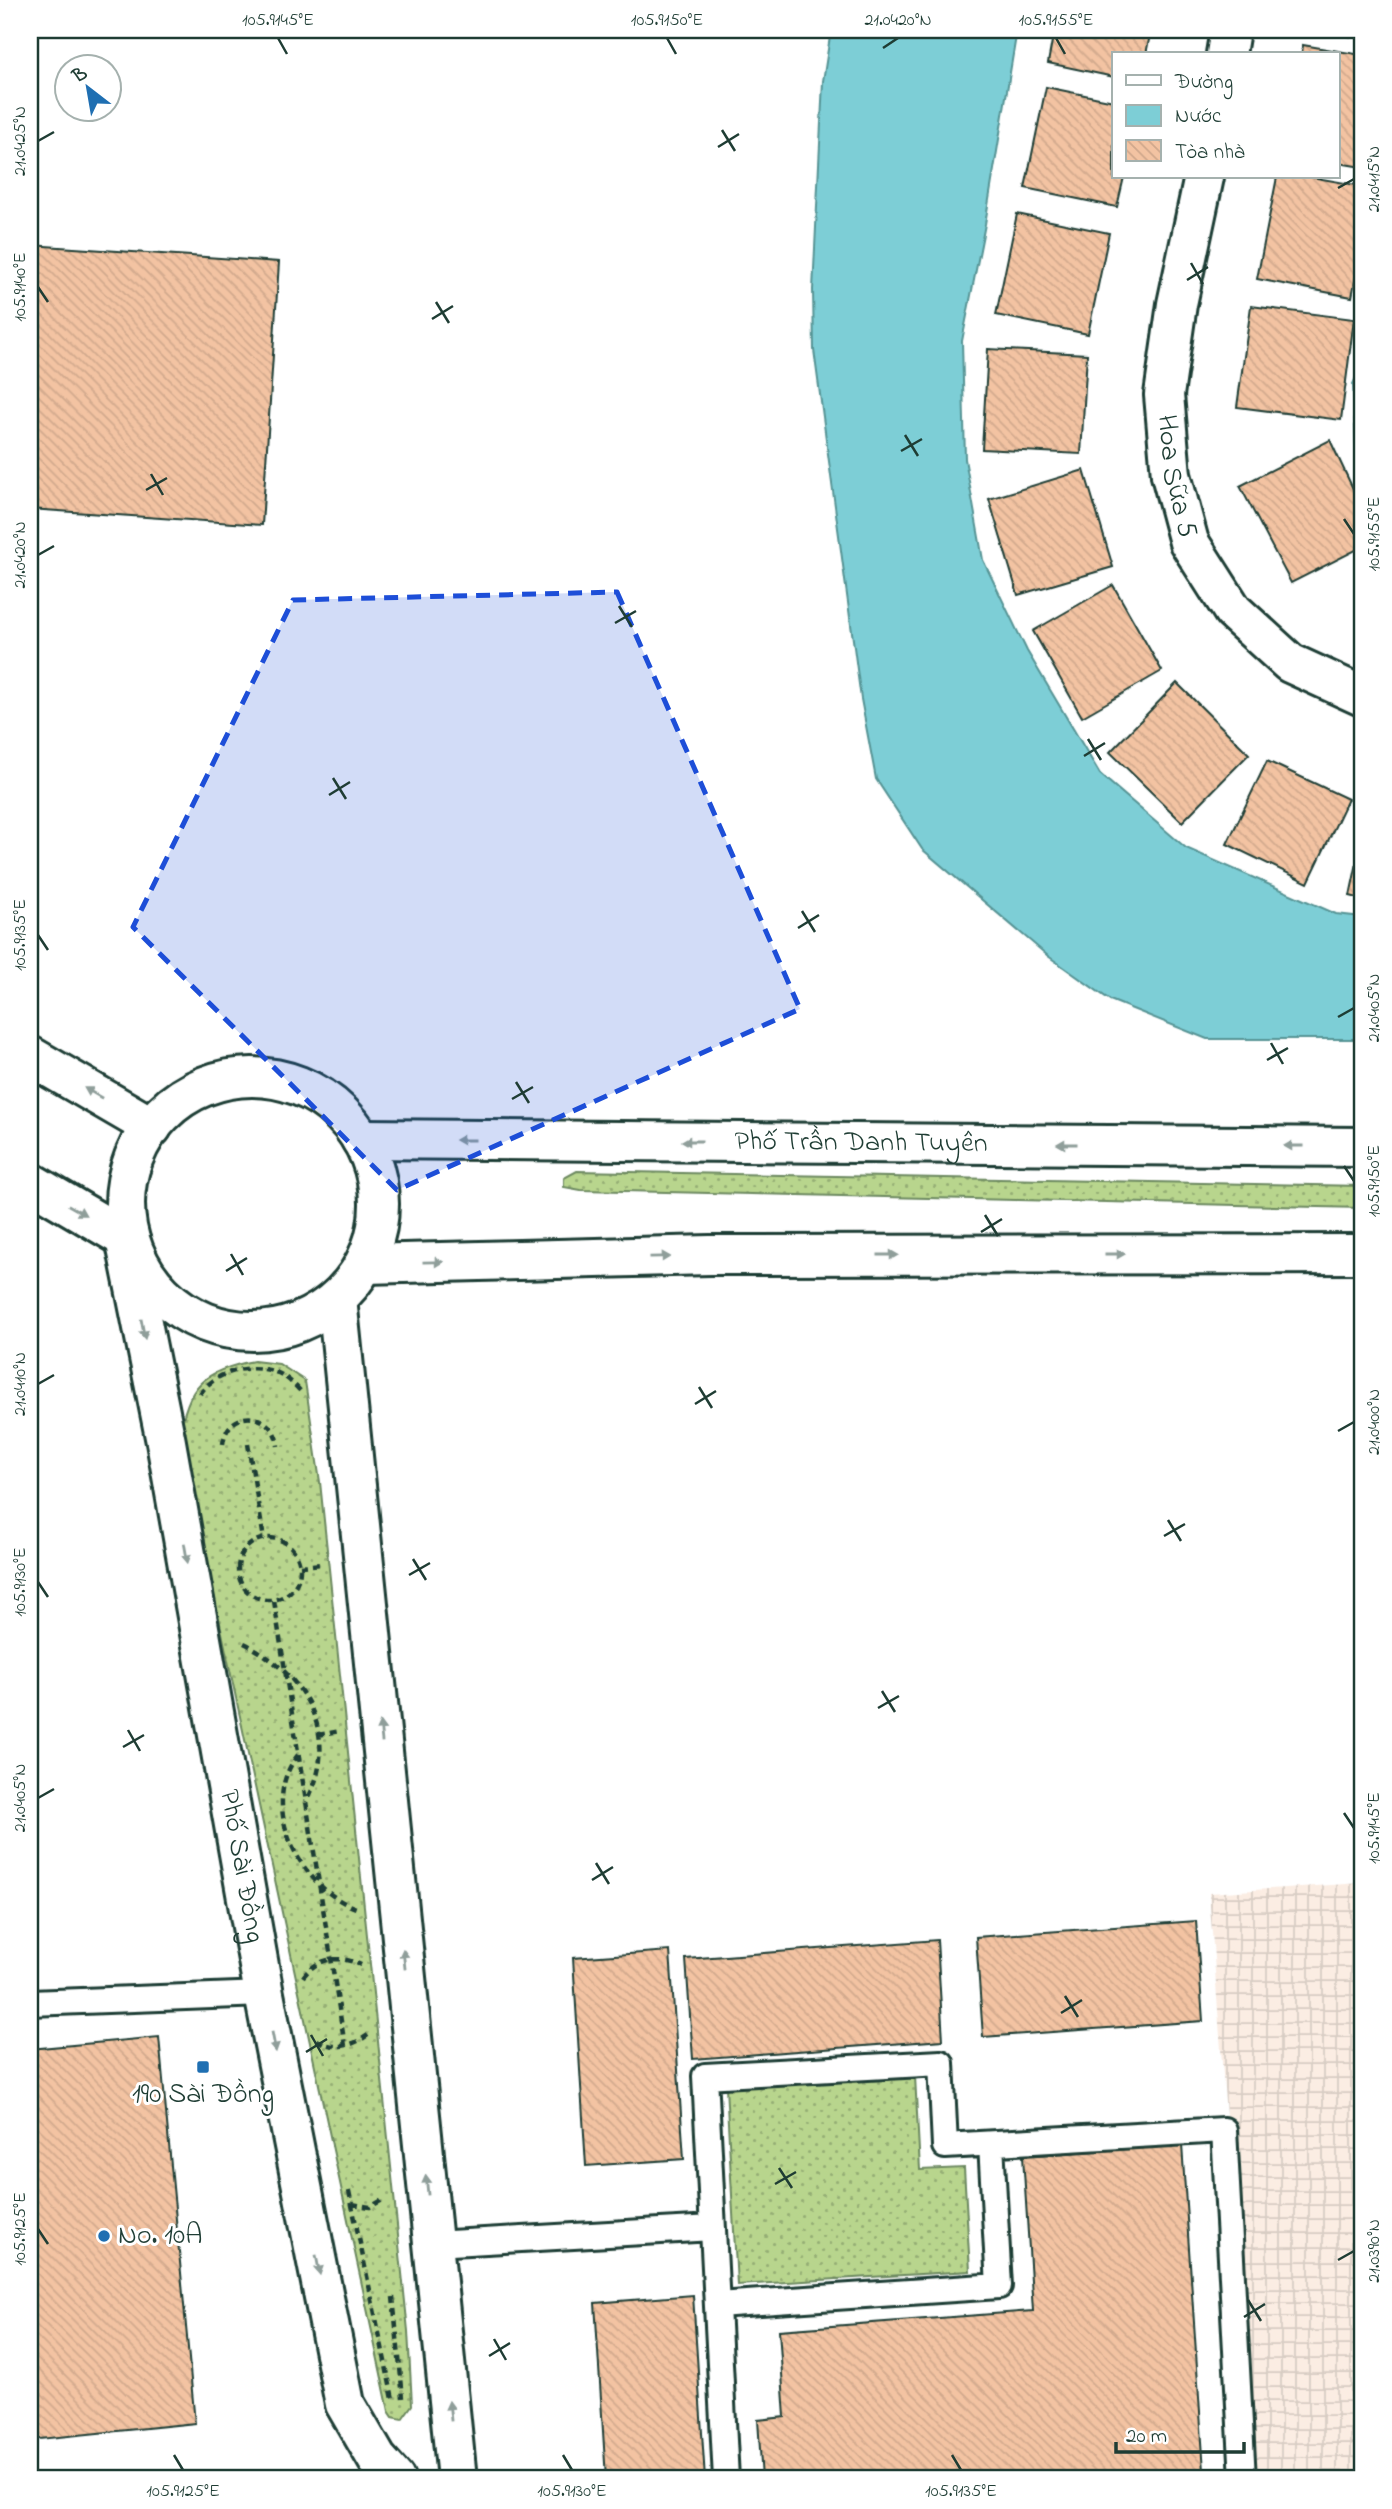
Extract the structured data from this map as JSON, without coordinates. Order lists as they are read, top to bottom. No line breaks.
{"streets":{"street":["Hoa Sữa 5","Phố Trần Danh Tuyên","Phố Sài Đồng"]},"crossings":[["Phố Trần Danh Tuyên","Phố Sài Đồng"]],"places":{"transit":["190 Sài Đồng"],"other":["No. 10A"]},"legend":["Đường","Nước","Tòa nhà"],"scale_bar":"20 m","north":"top left","coordinates":["105.9145°E","105.9150°E","21.0420°N","105.9155°E","21.0425°N","21.0415°N","105.9140°E","105.9135°E","21.0405°N","21.0410°N","21.0400°N","105.9130°E","105.9125°E","21.0390°N"]}
